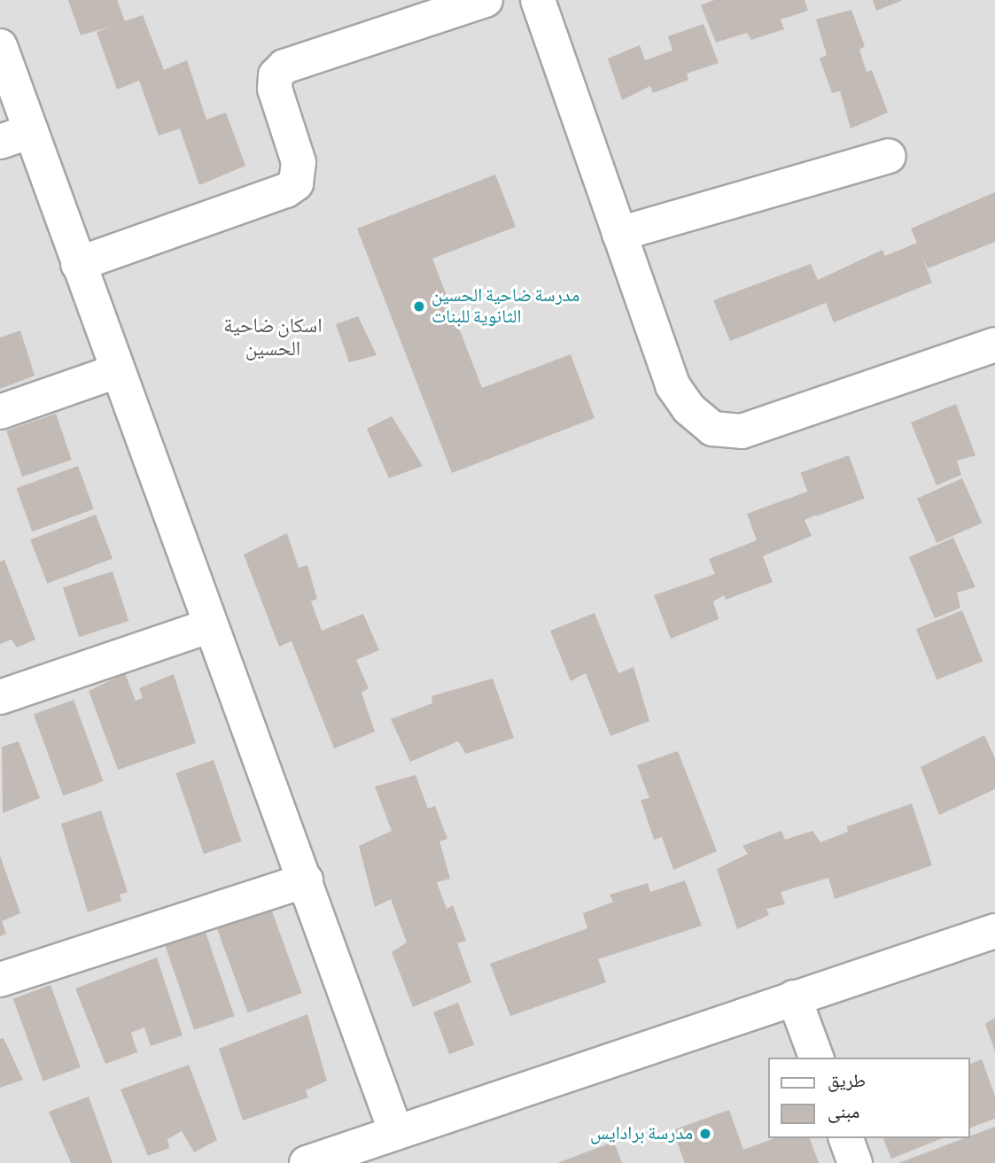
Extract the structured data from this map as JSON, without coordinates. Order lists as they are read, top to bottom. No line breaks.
{"districts":["اسكان ضاحية الحسين"],"places":["مدرسة ضاحية الحسين الثانوية للبنات","مدرسة برادايس"],"legend":["طريق","مبنى"]}
